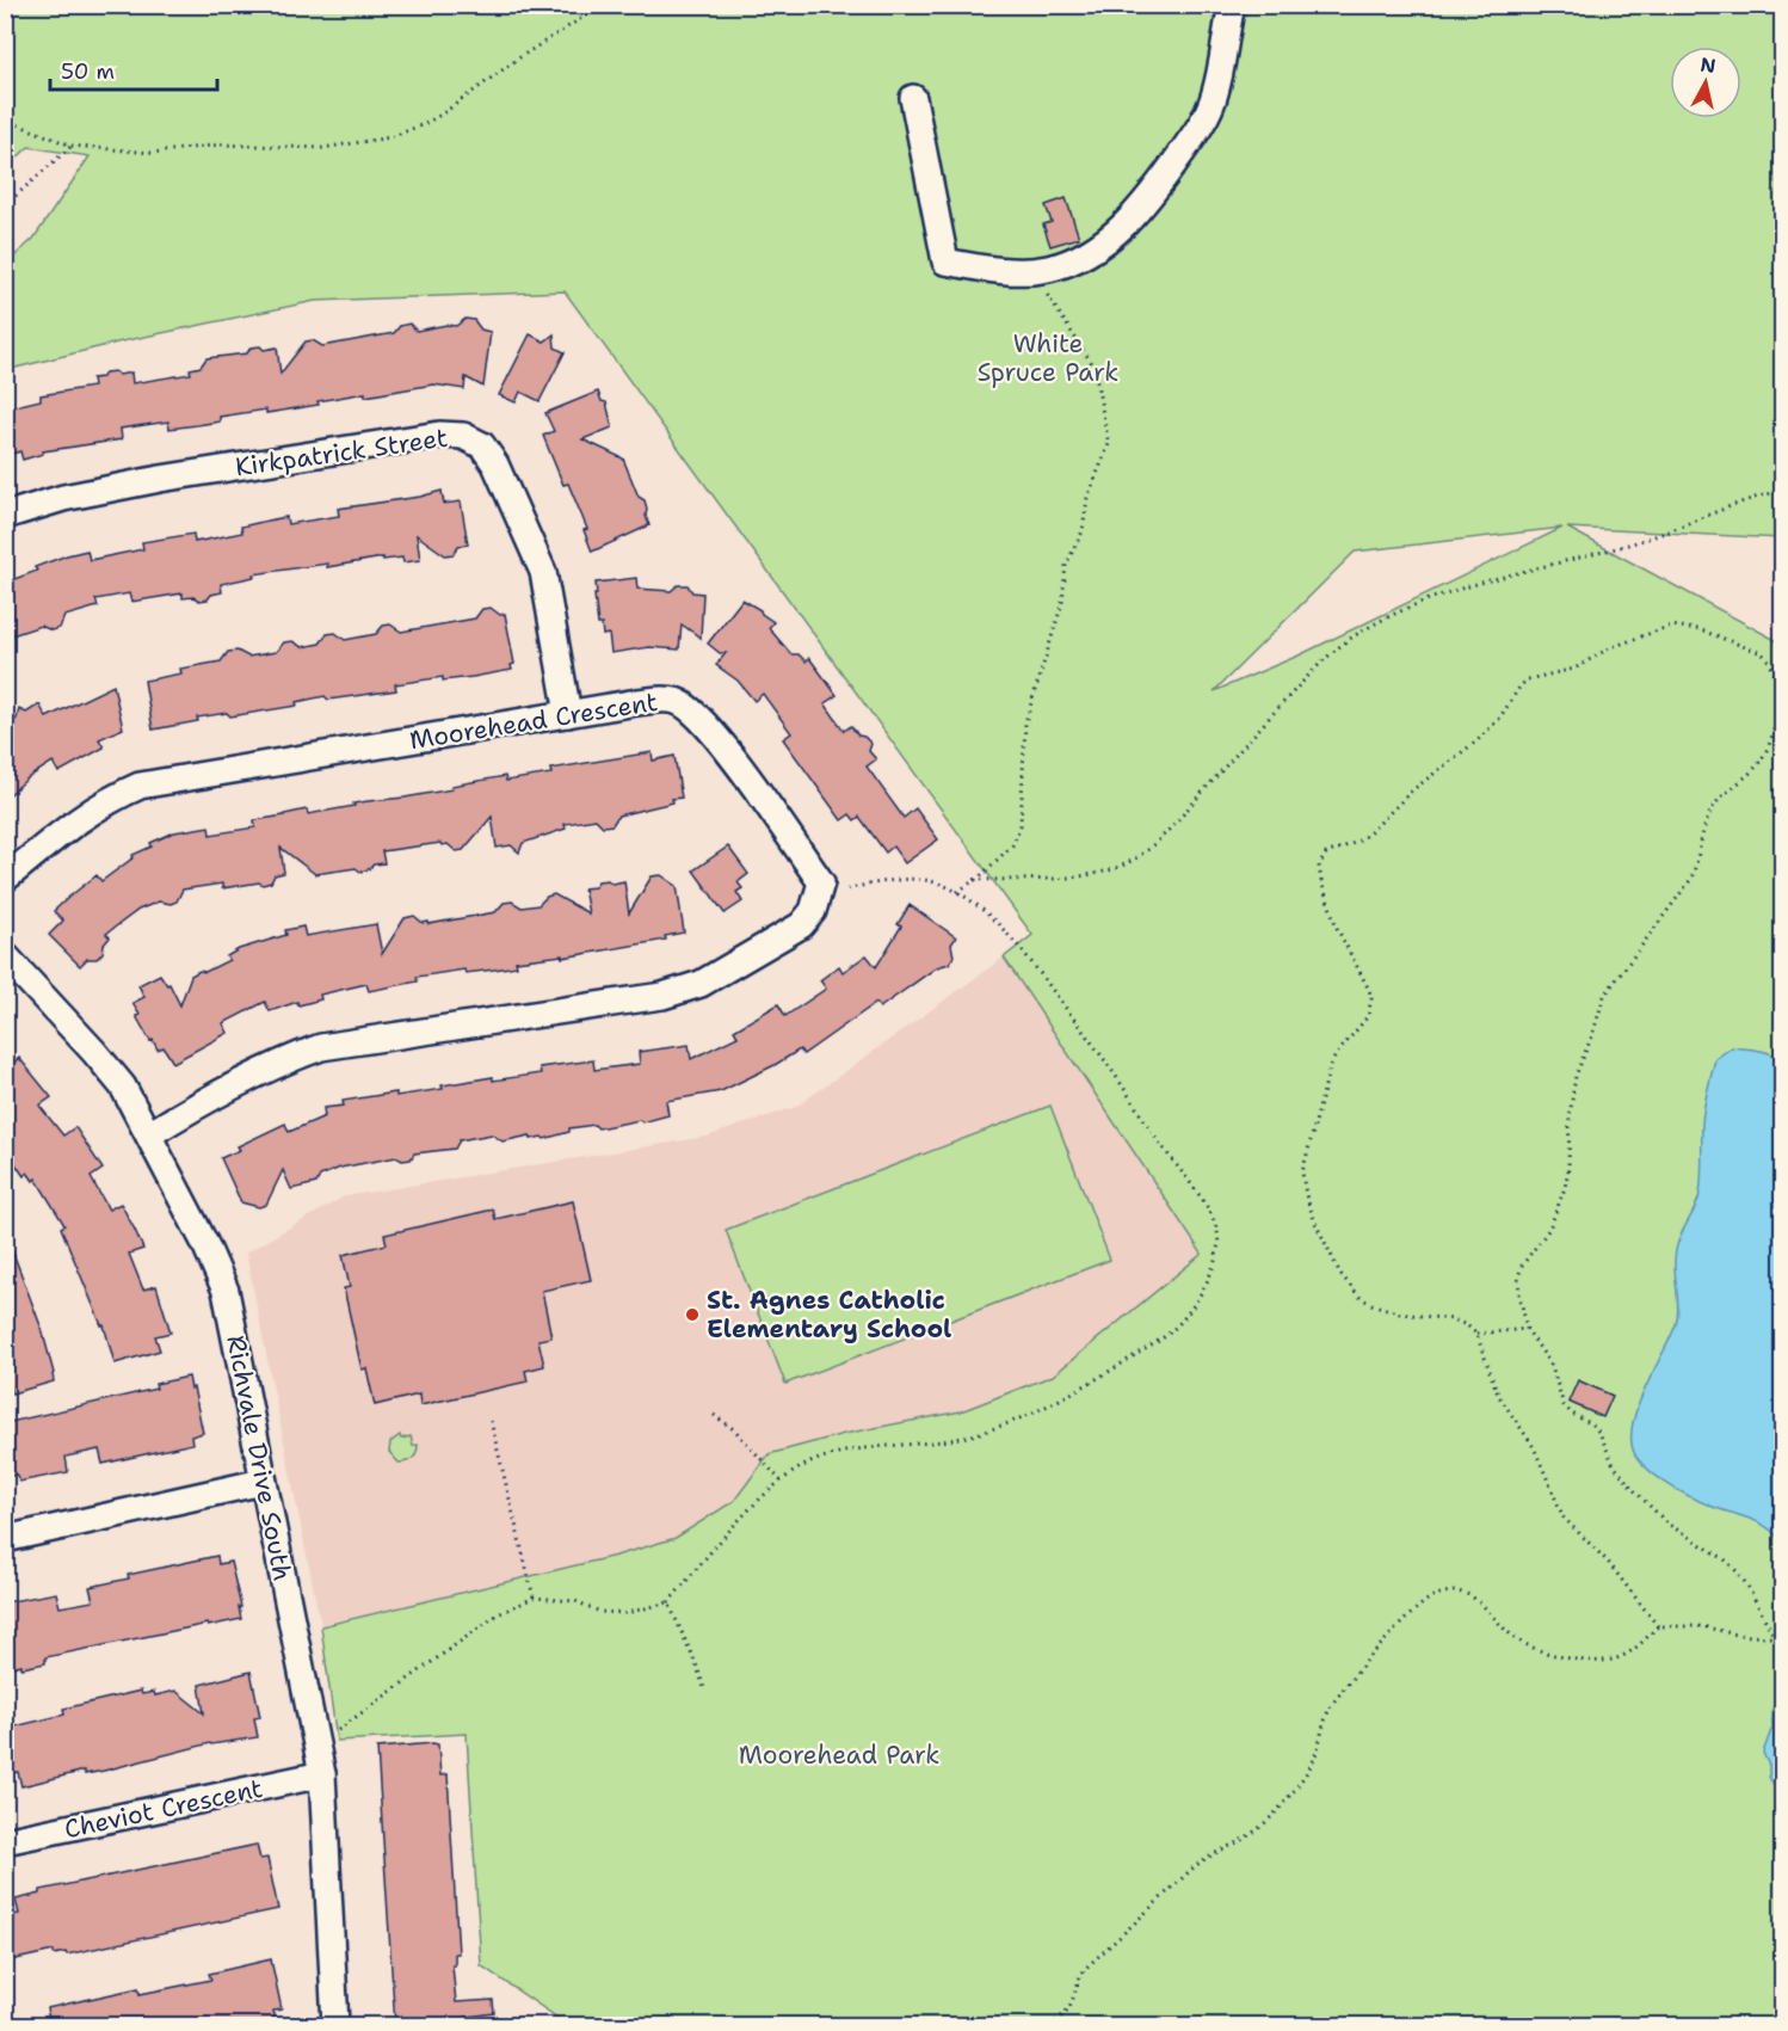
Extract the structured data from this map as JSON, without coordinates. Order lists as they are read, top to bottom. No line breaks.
{"streets":{"street":["Kirkpatrick Street","Moorehead Crescent","Richvale Drive South","Cheviot Crescent"]},"crossings":[["Kirkpatrick Street","Moorehead Crescent"],["Richvale Drive South","Cheviot Crescent"]],"parks":["White Spruce Park","Moorehead Park"],"places":["St. Agnes Catholic Elementary School"],"scale_bar":"50 m","north":"top"}
